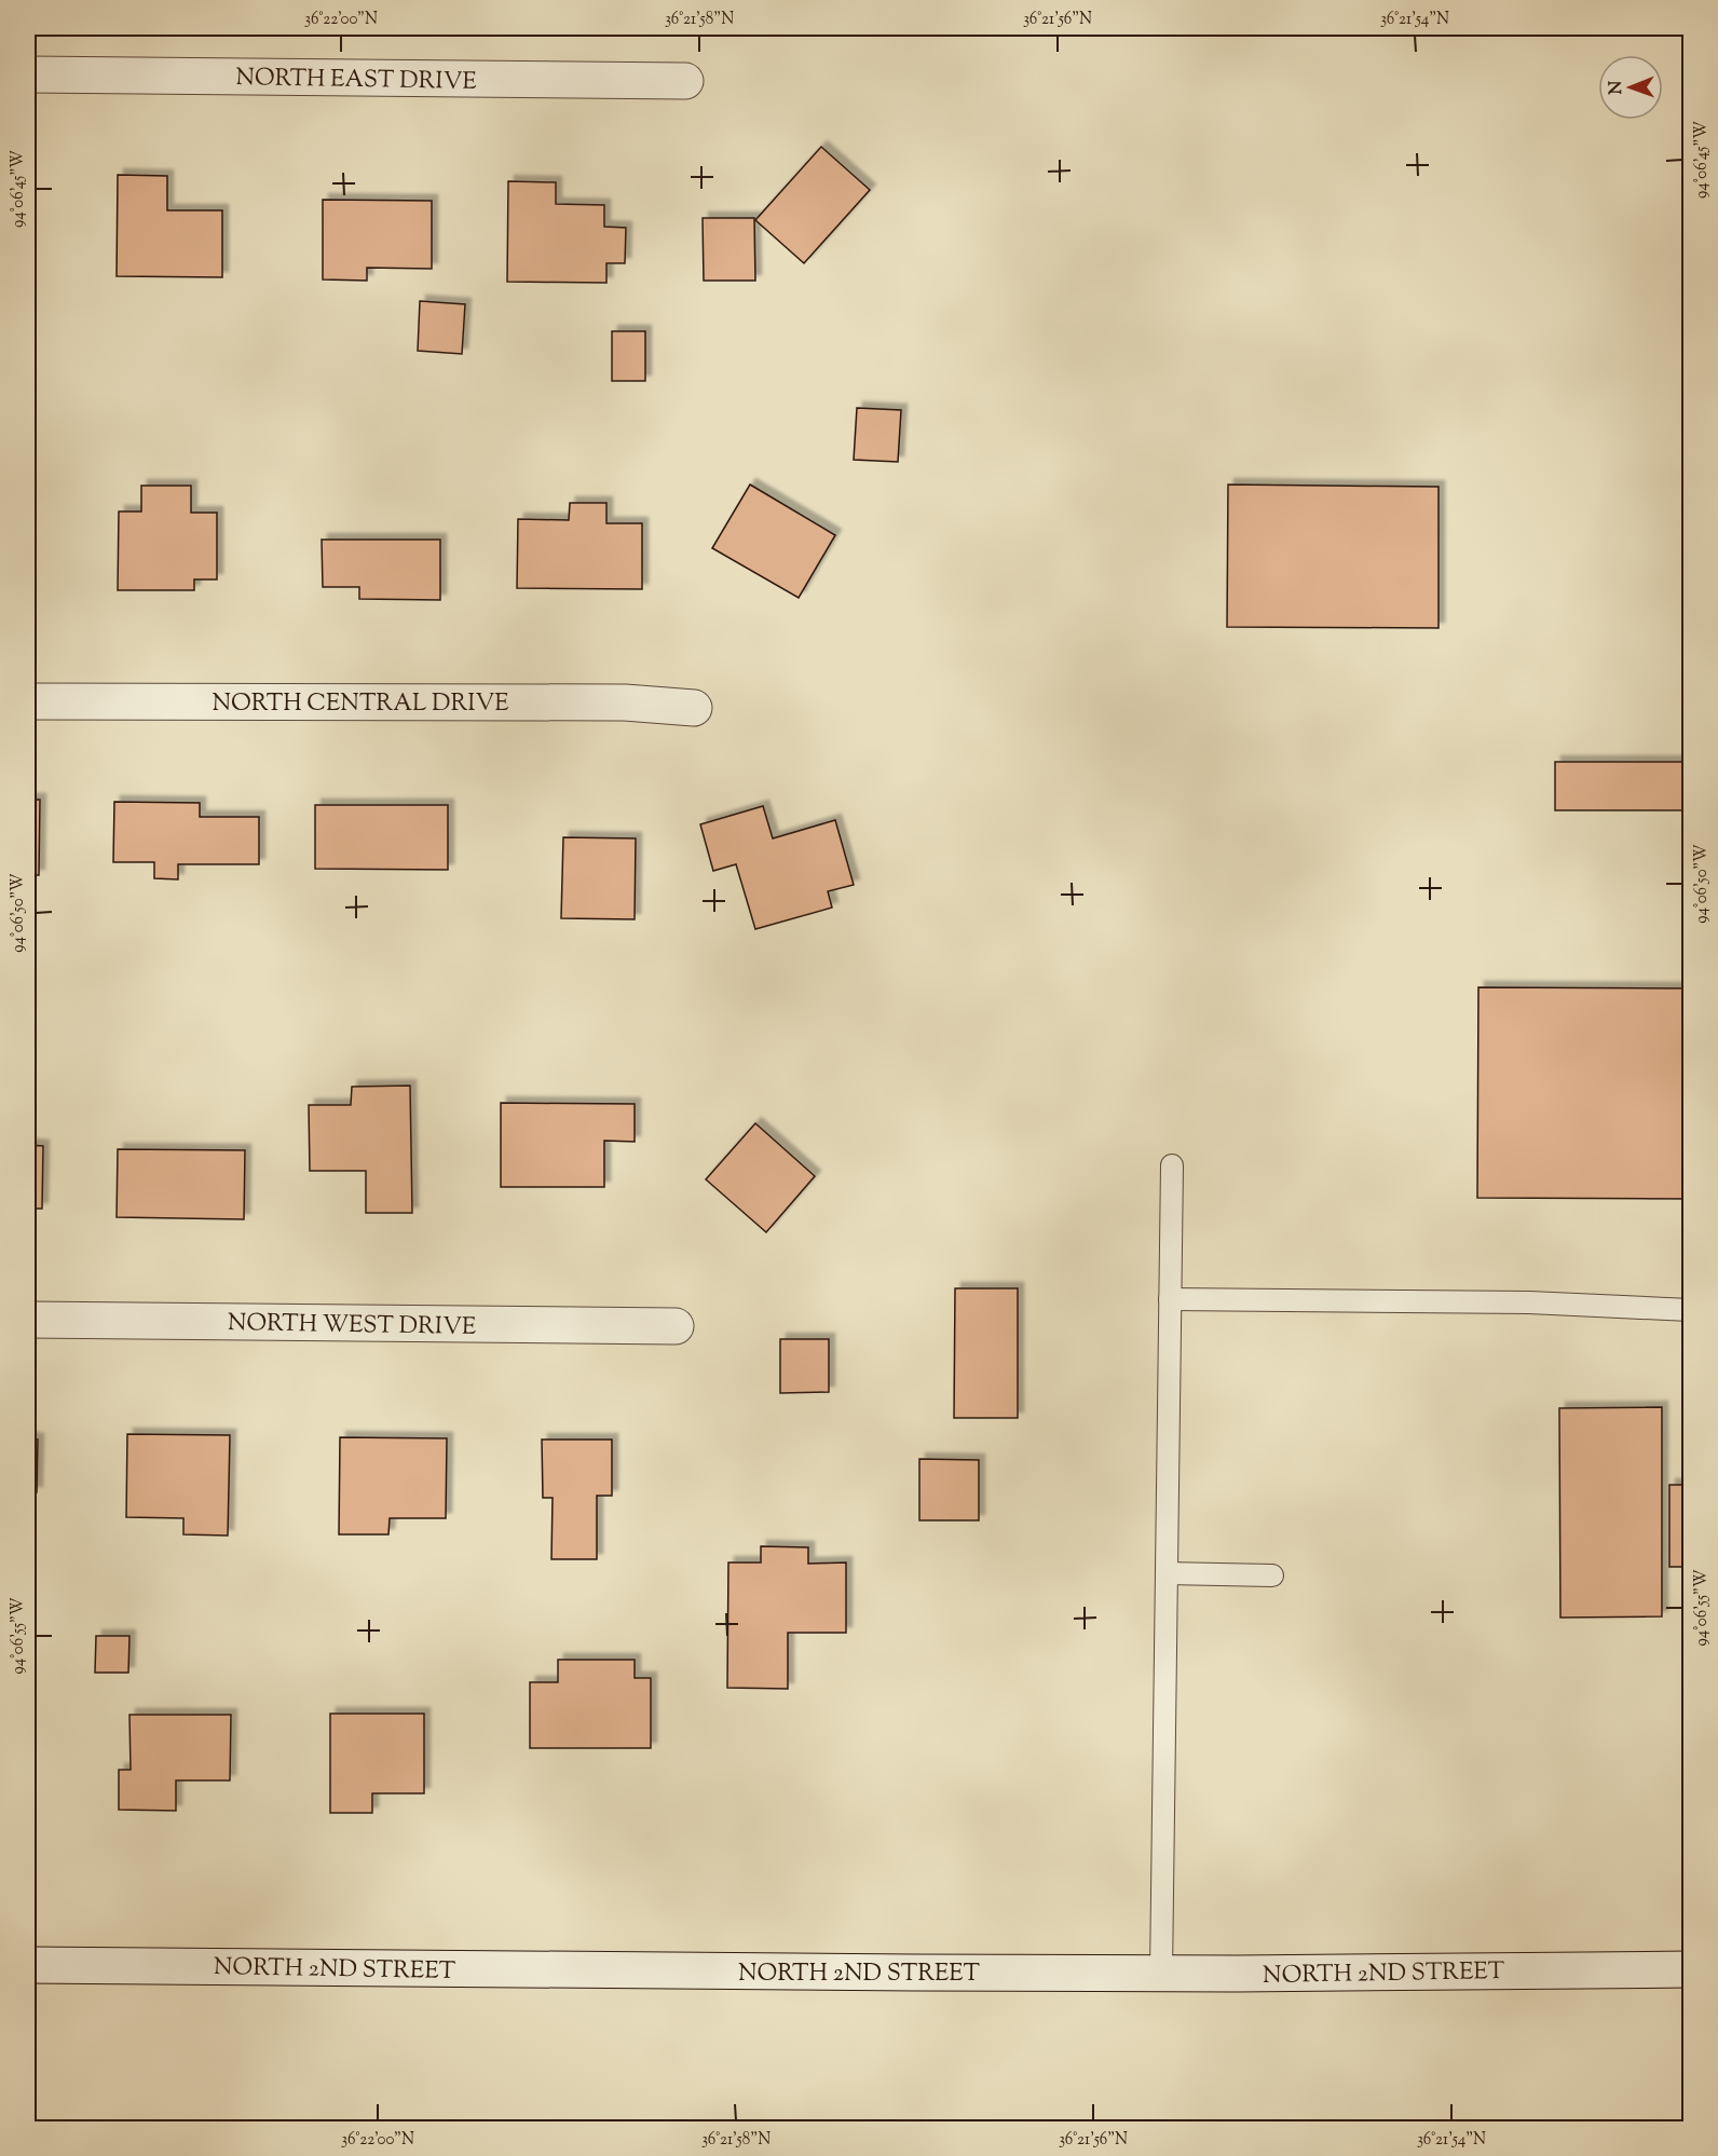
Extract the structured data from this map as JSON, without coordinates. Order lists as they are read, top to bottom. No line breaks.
{"streets":{"street":["NORTH EAST DRIVE","NORTH CENTRAL DRIVE","NORTH WEST DRIVE","NORTH 2ND STREET"]},"north":"left","coordinates":["36°22'00\"N","36°21'58\"N","36°21'56\"N","36°21'54\"N","94°06'45\"W","94°06'50\"W","94°06'55\"W"]}
